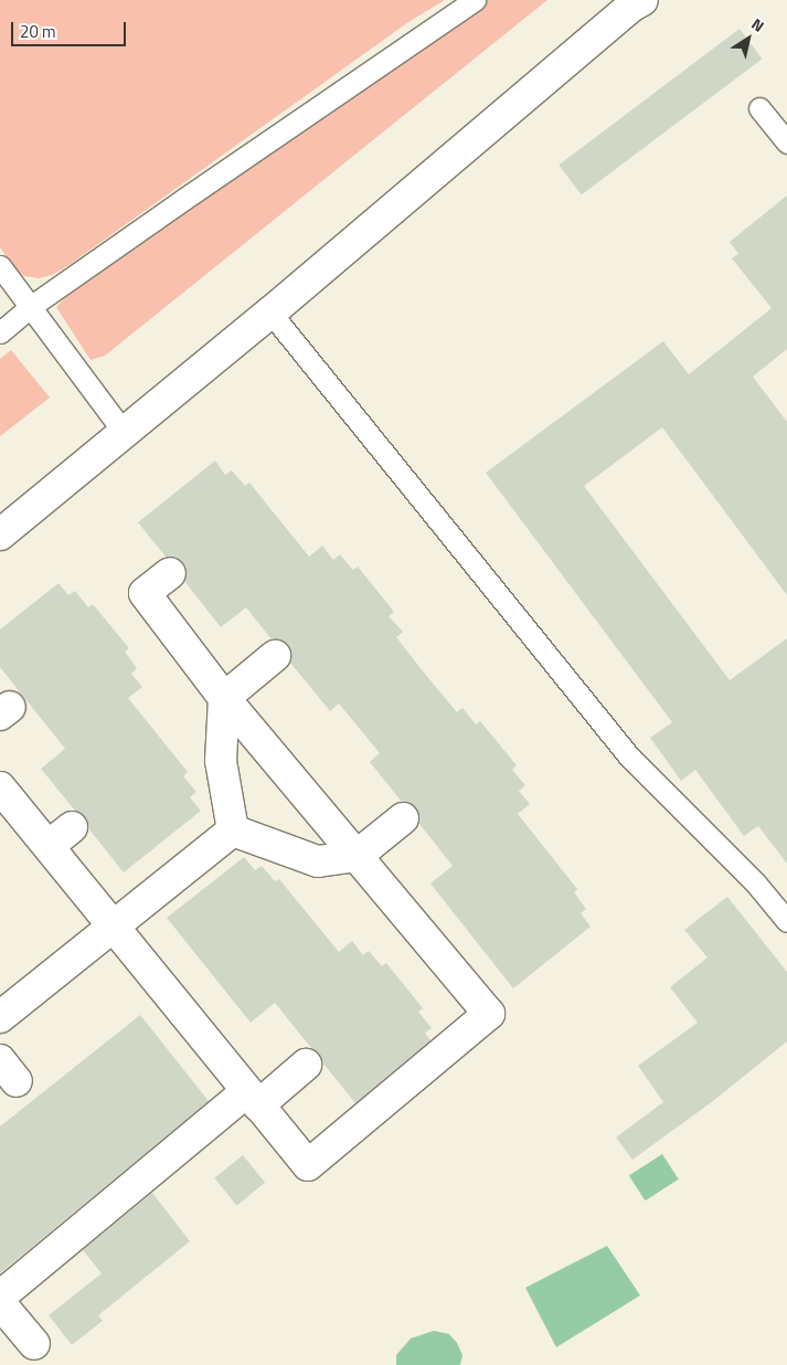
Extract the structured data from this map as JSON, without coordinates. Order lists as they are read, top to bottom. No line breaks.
{"scale_bar":"20 m","north":"top right"}
